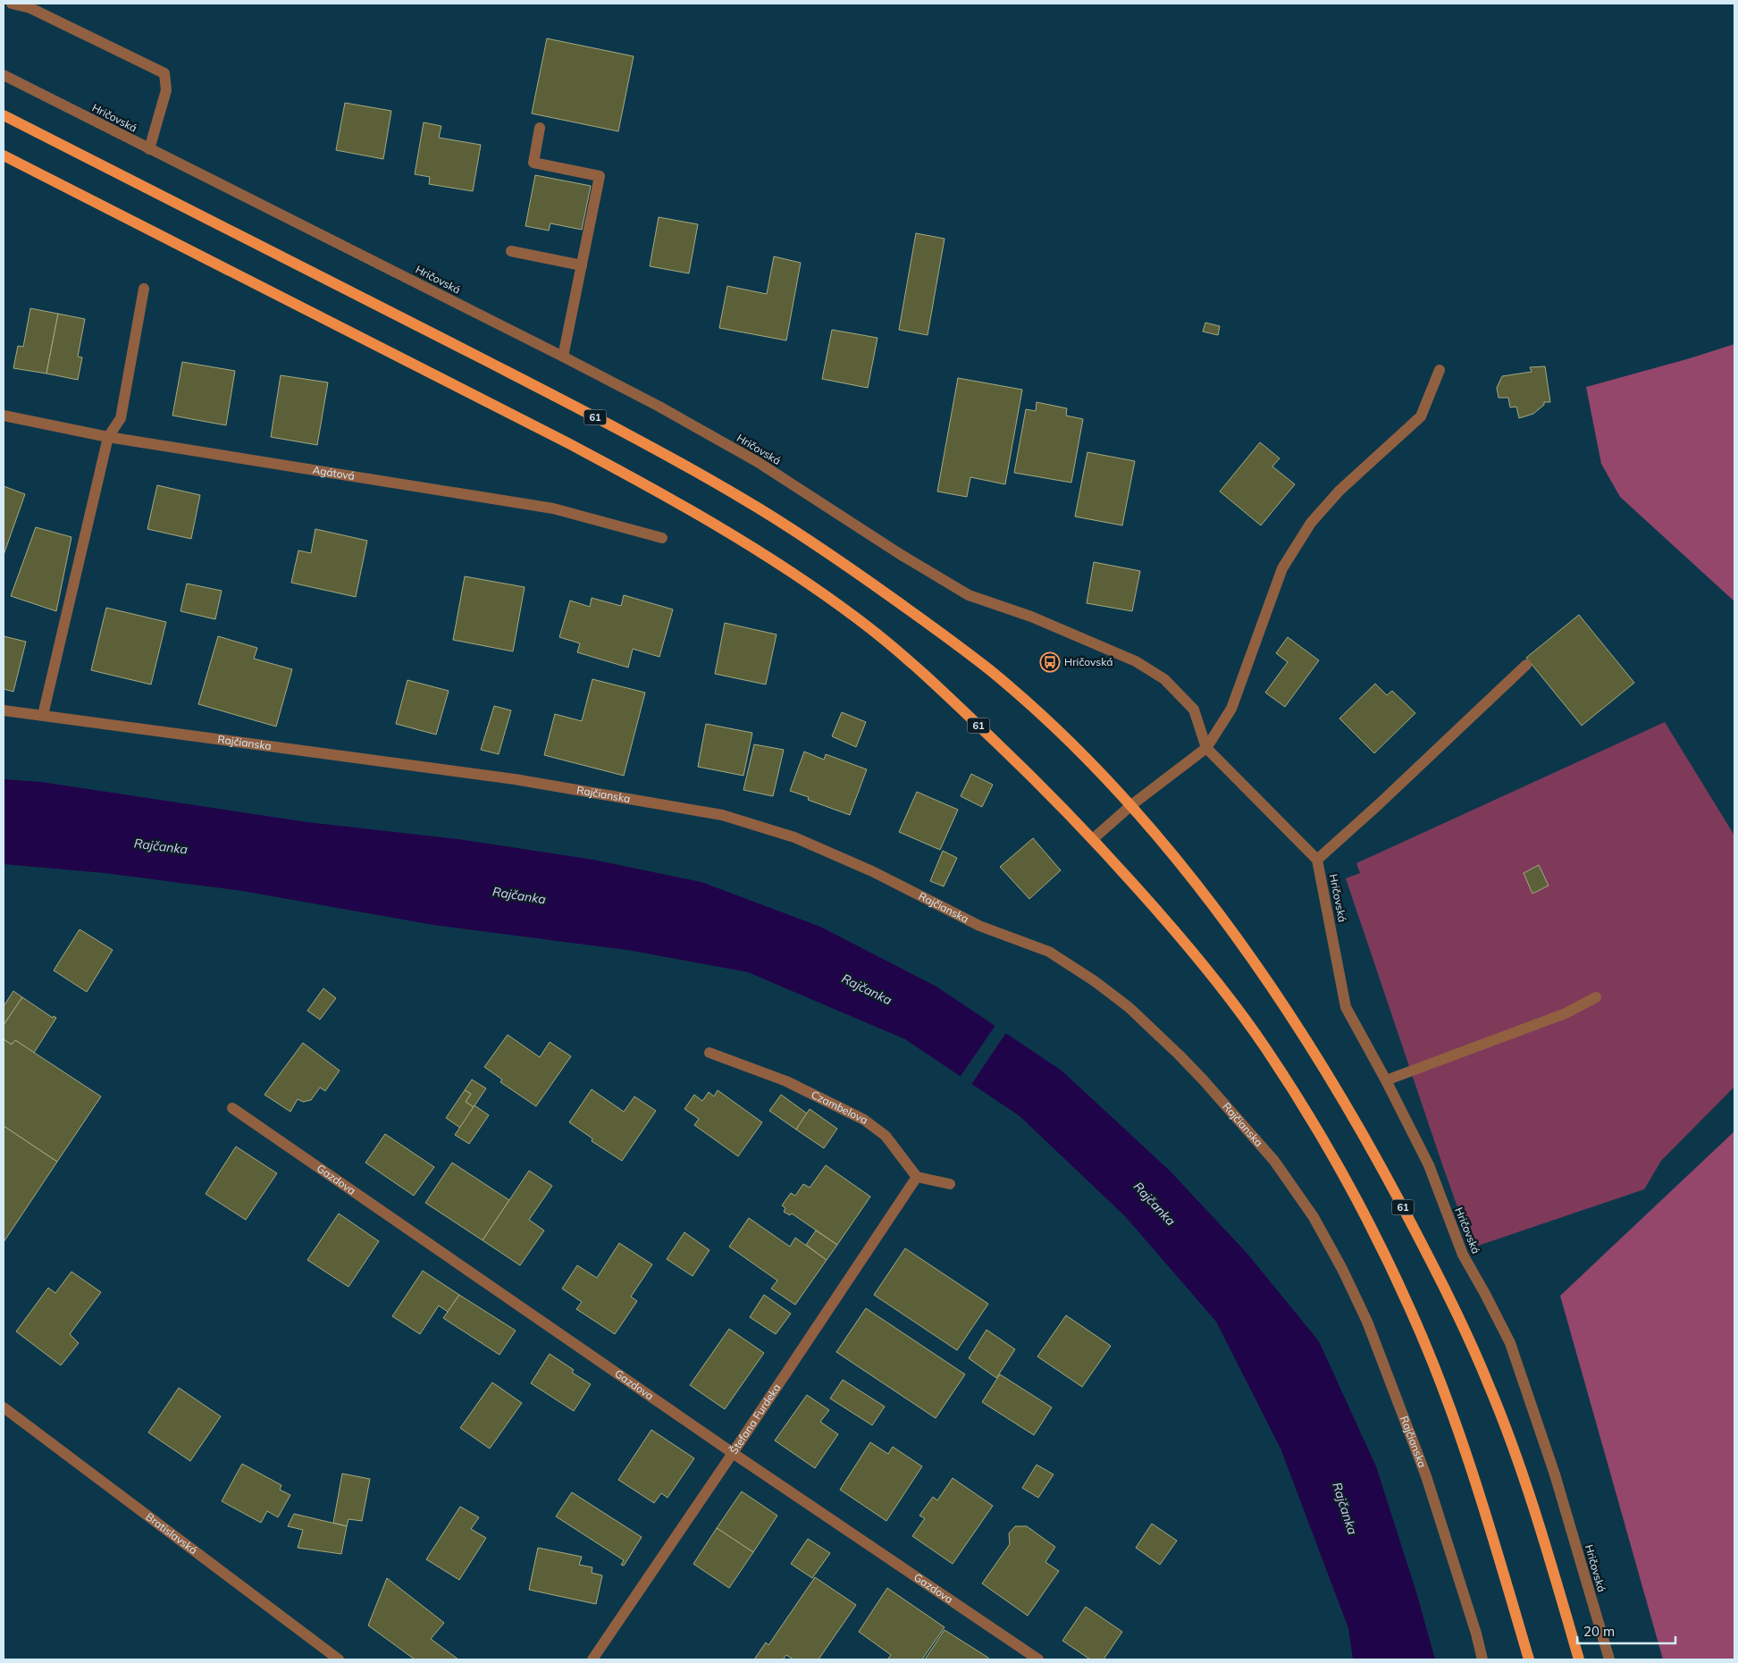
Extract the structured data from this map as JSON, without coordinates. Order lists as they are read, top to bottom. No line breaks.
{"streets":{"main road":["61"],"street":["Hričovská","Agátová","Rajčianska","Czambelova","Gazdova","Štefana Furdeka","Bratislavská"]},"crossings":[["Czambelova","Štefana Furdeka"],["Gazdova","Štefana Furdeka"]],"water":["Rajčanka"],"places":{"bus stop":["Hričovská"]},"scale_bar":"20 m"}
